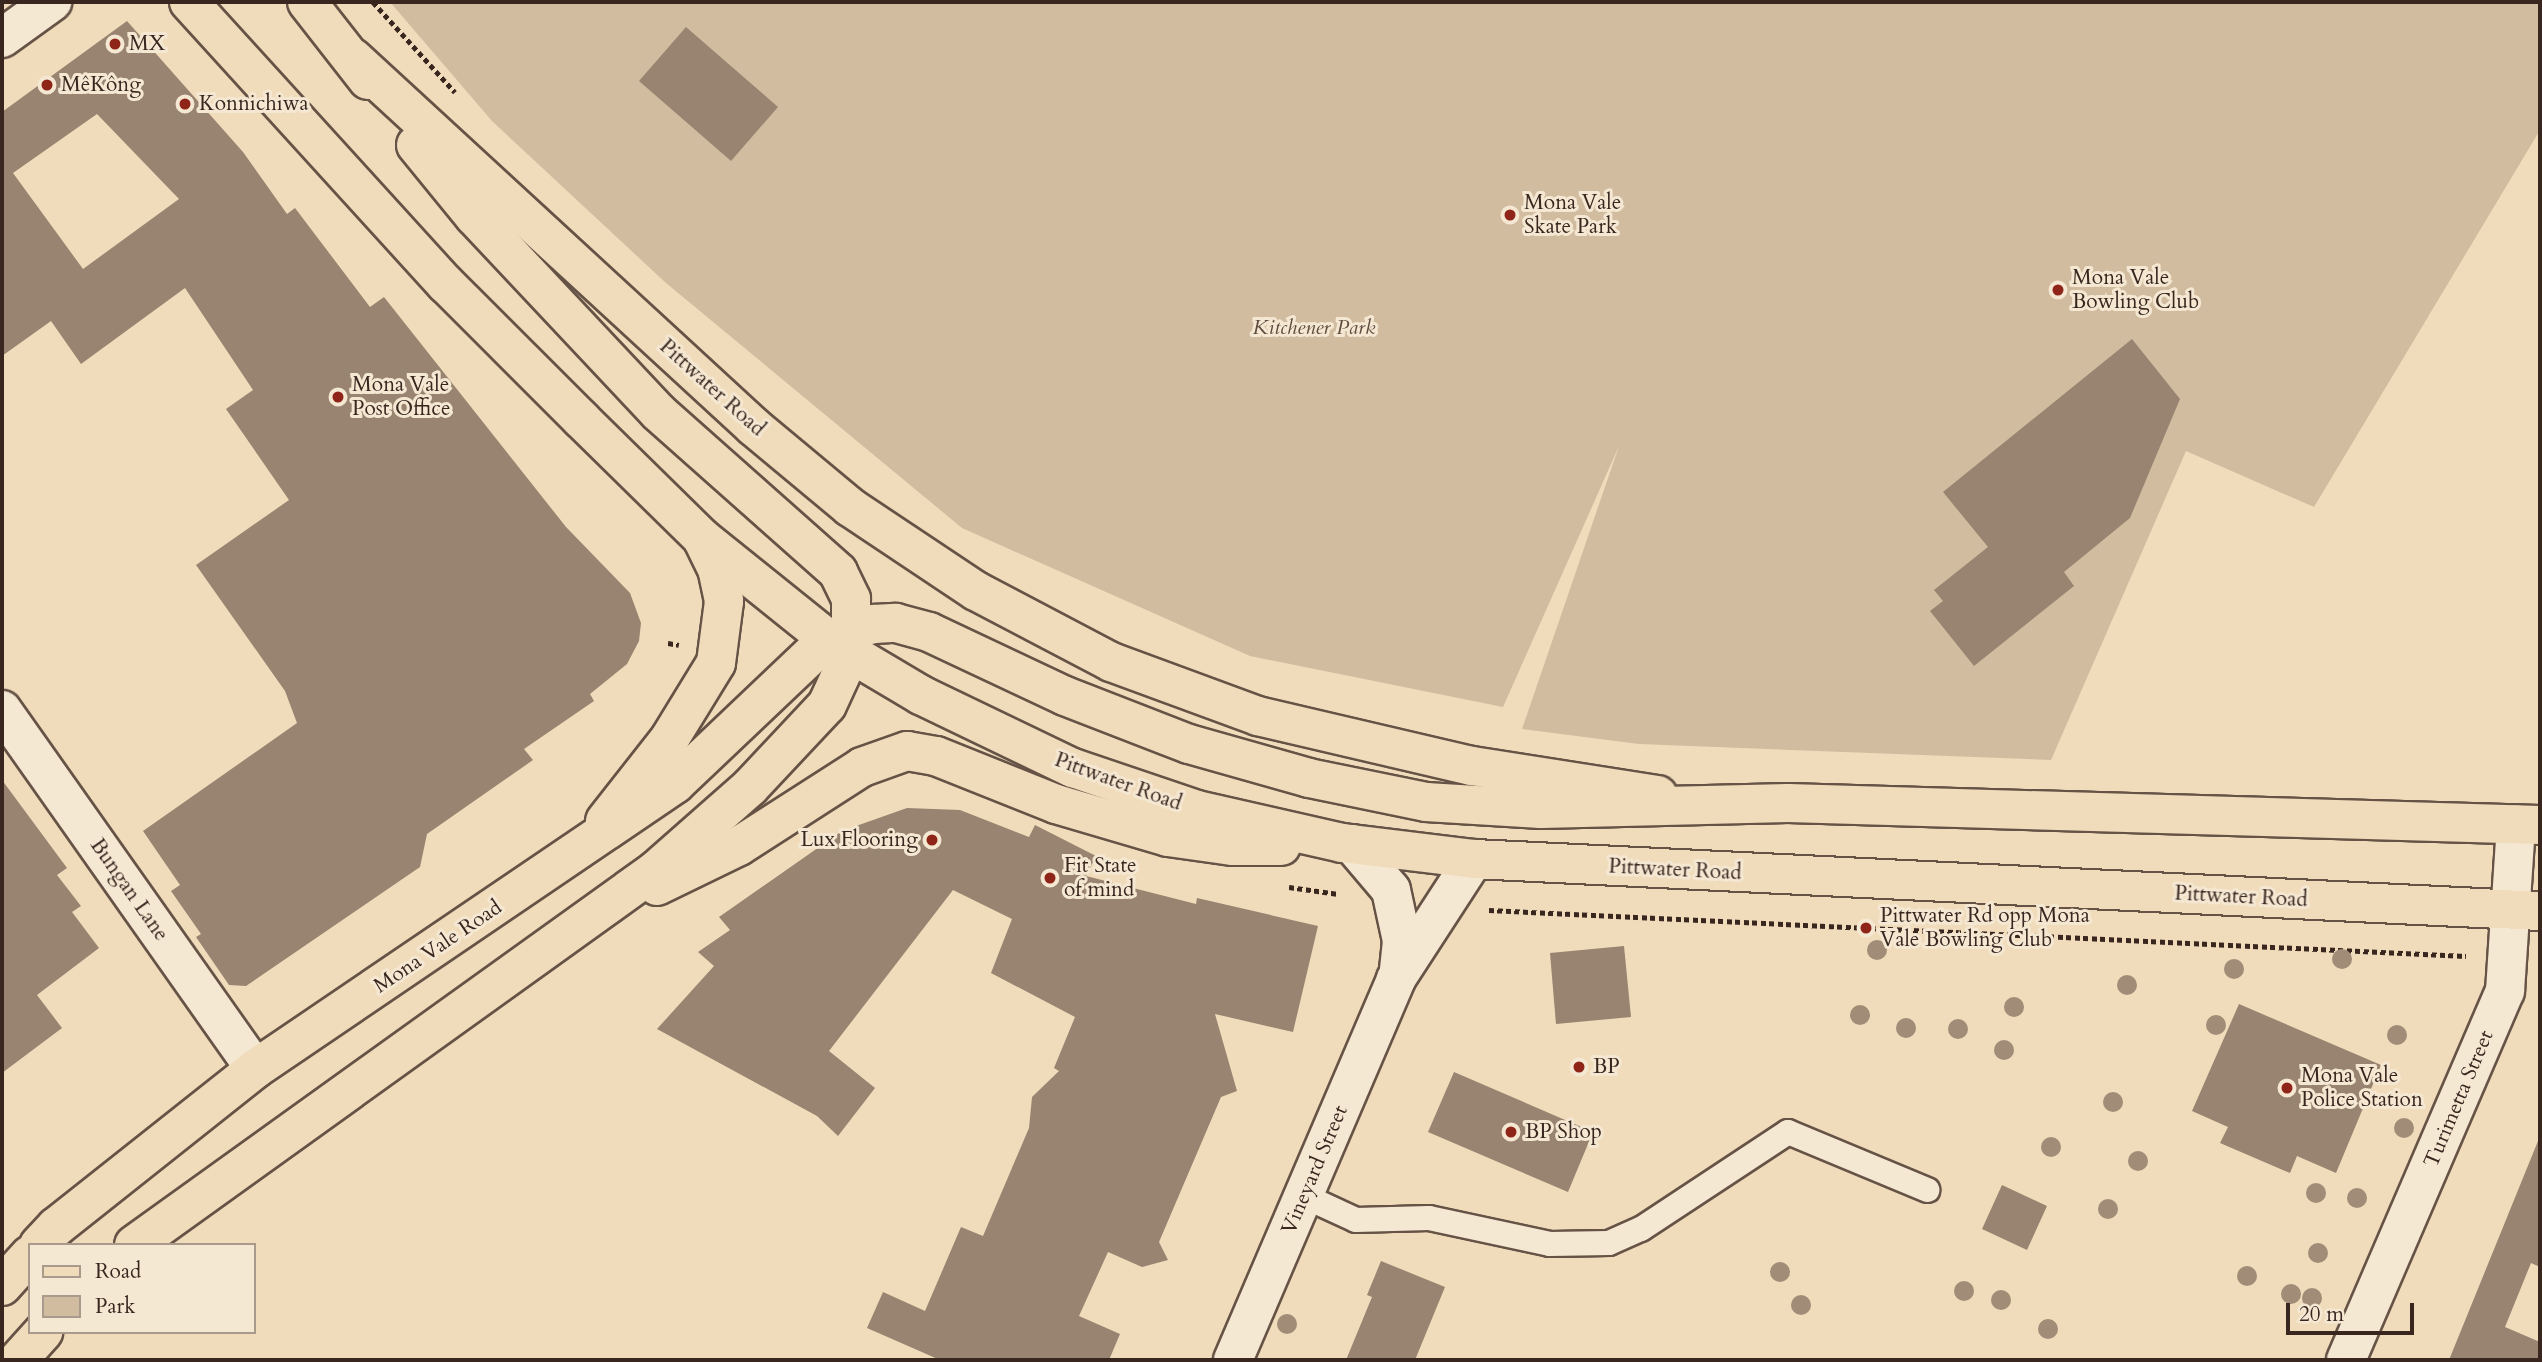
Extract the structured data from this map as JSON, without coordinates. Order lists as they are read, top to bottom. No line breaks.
{"streets":{"main road":["Pittwater Road","Mona Vale Road"],"street":["Bungan Lane","Turimetta Street","Vineyard Street"]},"crossings":[["Pittwater Road","Mona Vale Road"],["Pittwater Road","Turimetta Street"],["Pittwater Road","Vineyard Street"],["Bungan Lane","Mona Vale Road"]],"parks":["Kitchener Park"],"places":["MX","MêKông","Konnichiwa","Mona Vale Skate Park","Mona Vale Bowling Club","Mona Vale Post Office","Lux Flooring","Fit State of mind","Pittwater Rd opp Mona Vale Bowling Club","BP","Mona Vale Police Station","BP Shop"],"legend":["Road","Park"],"scale_bar":"20 m"}
